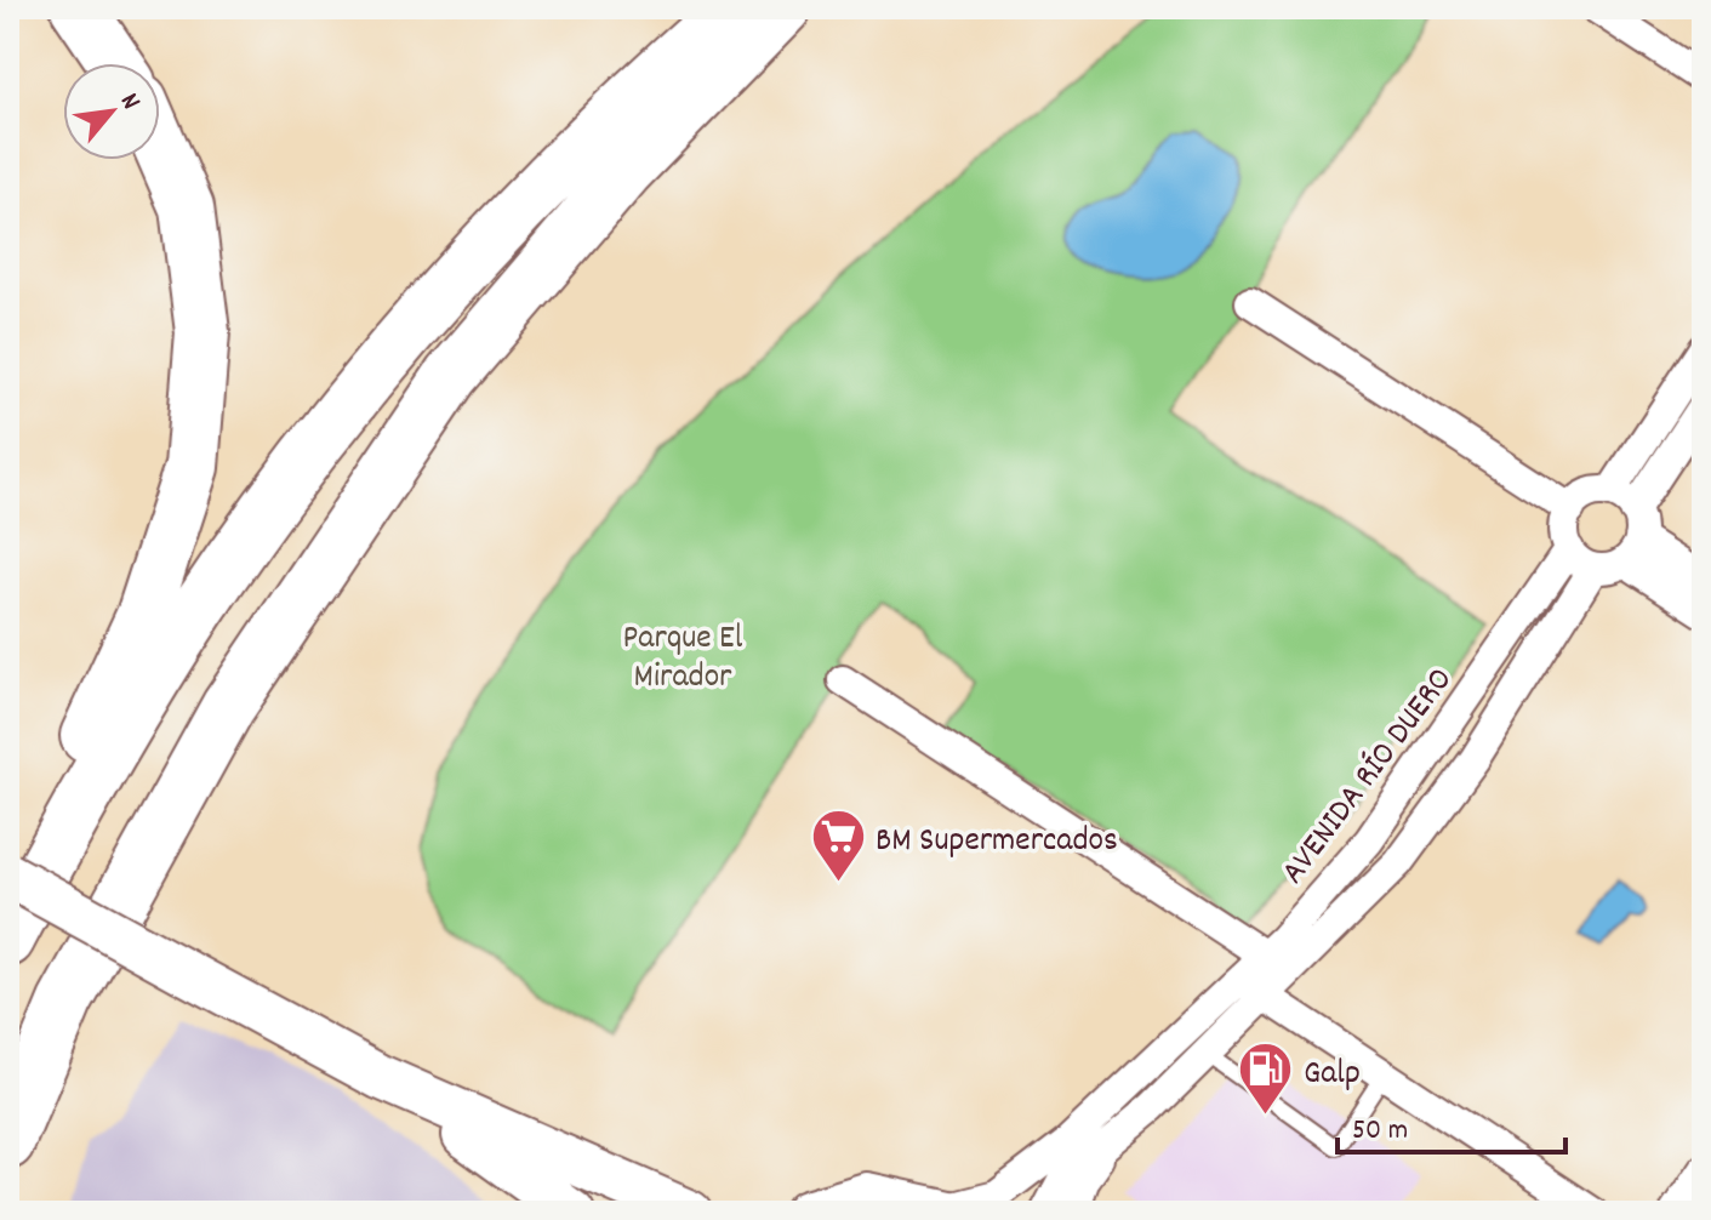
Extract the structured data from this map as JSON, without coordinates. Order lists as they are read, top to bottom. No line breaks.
{"streets":{"street":["AVENIDA RÍO DUERO"]},"parks":["Parque El Mirador"],"places":{"supermarket":["BM Supermercados"],"fuel station":["Galp"]},"scale_bar":"50 m","north":"top right"}
